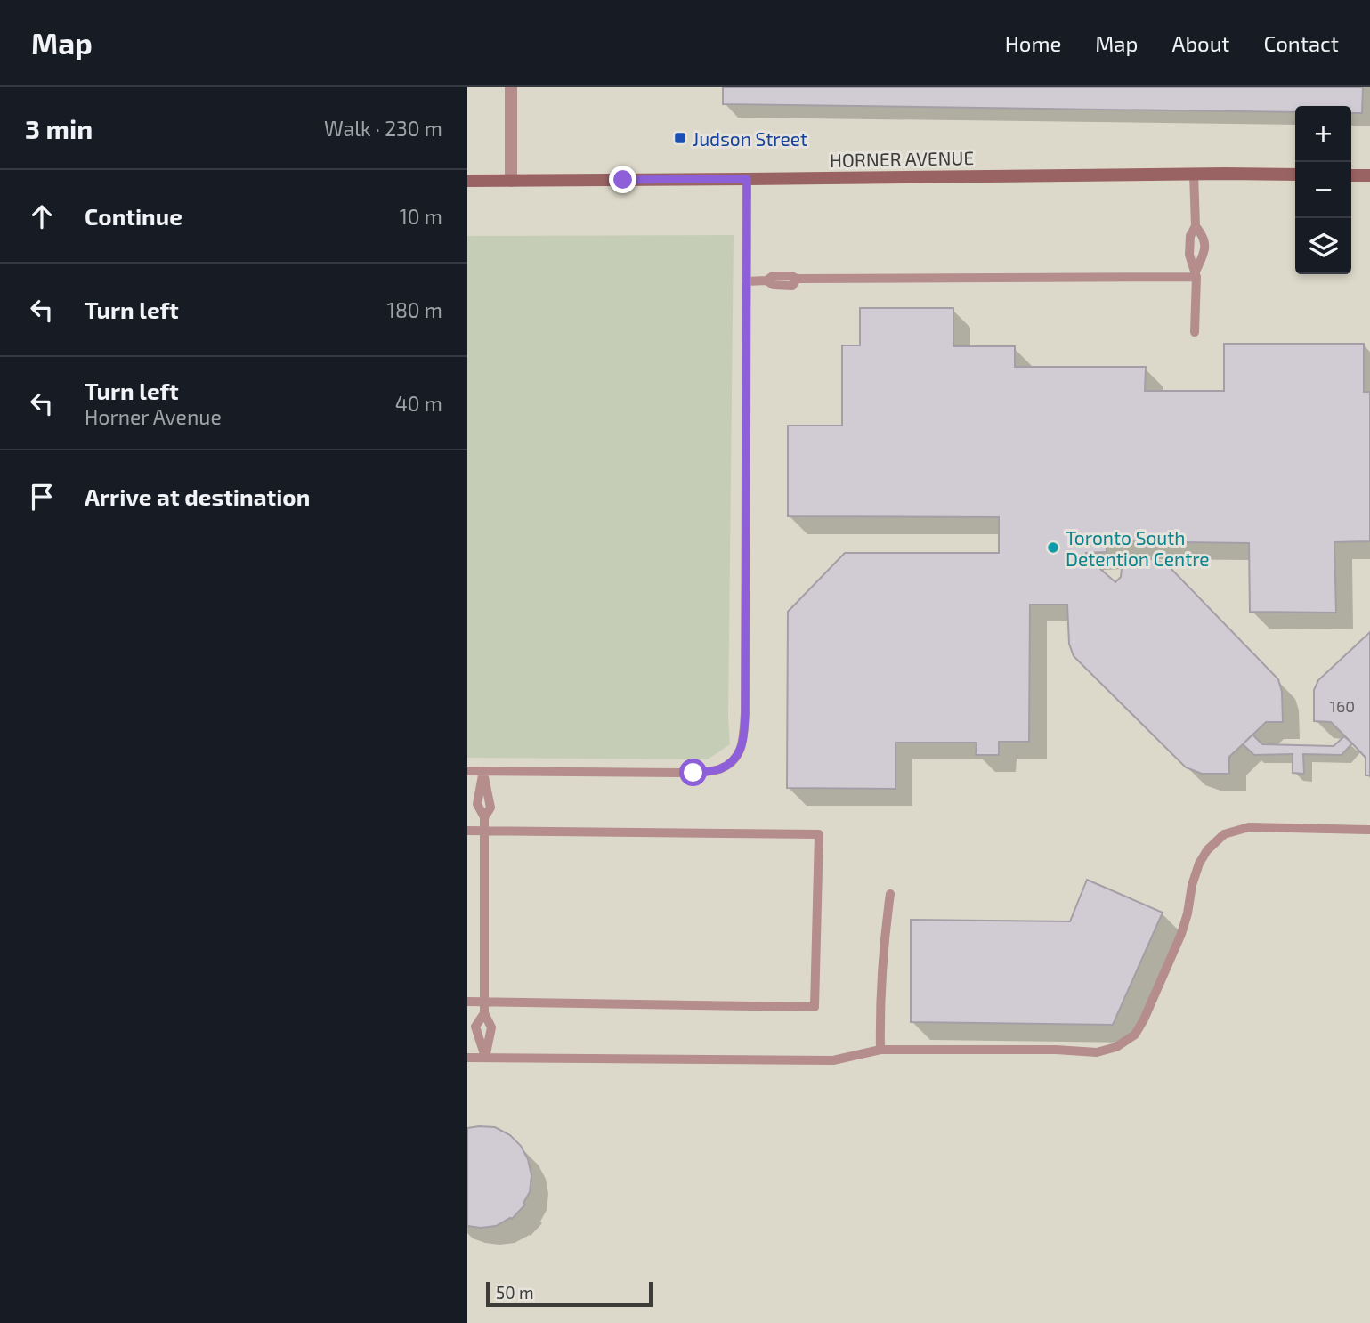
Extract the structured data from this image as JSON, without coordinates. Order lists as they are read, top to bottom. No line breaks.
{"streets":{"main road":["HORNER AVENUE"]},"places":{"transit":["Judson Street"],"other":["Toronto South Detention Centre"]},"house_numbers":["160"],"scale_bar":"50 m","page":{"header":"Map","nav":["Home","Map","About","Contact"],"heading":["3 min","Walk · 230 m"],"map_buttons":["+","−"],"list":[["Continue","10 m"],["Turn left","180 m"],["Turn left","Horner Avenue","40 m"],"Arrive at destination"],"scale":"50 m"}}
